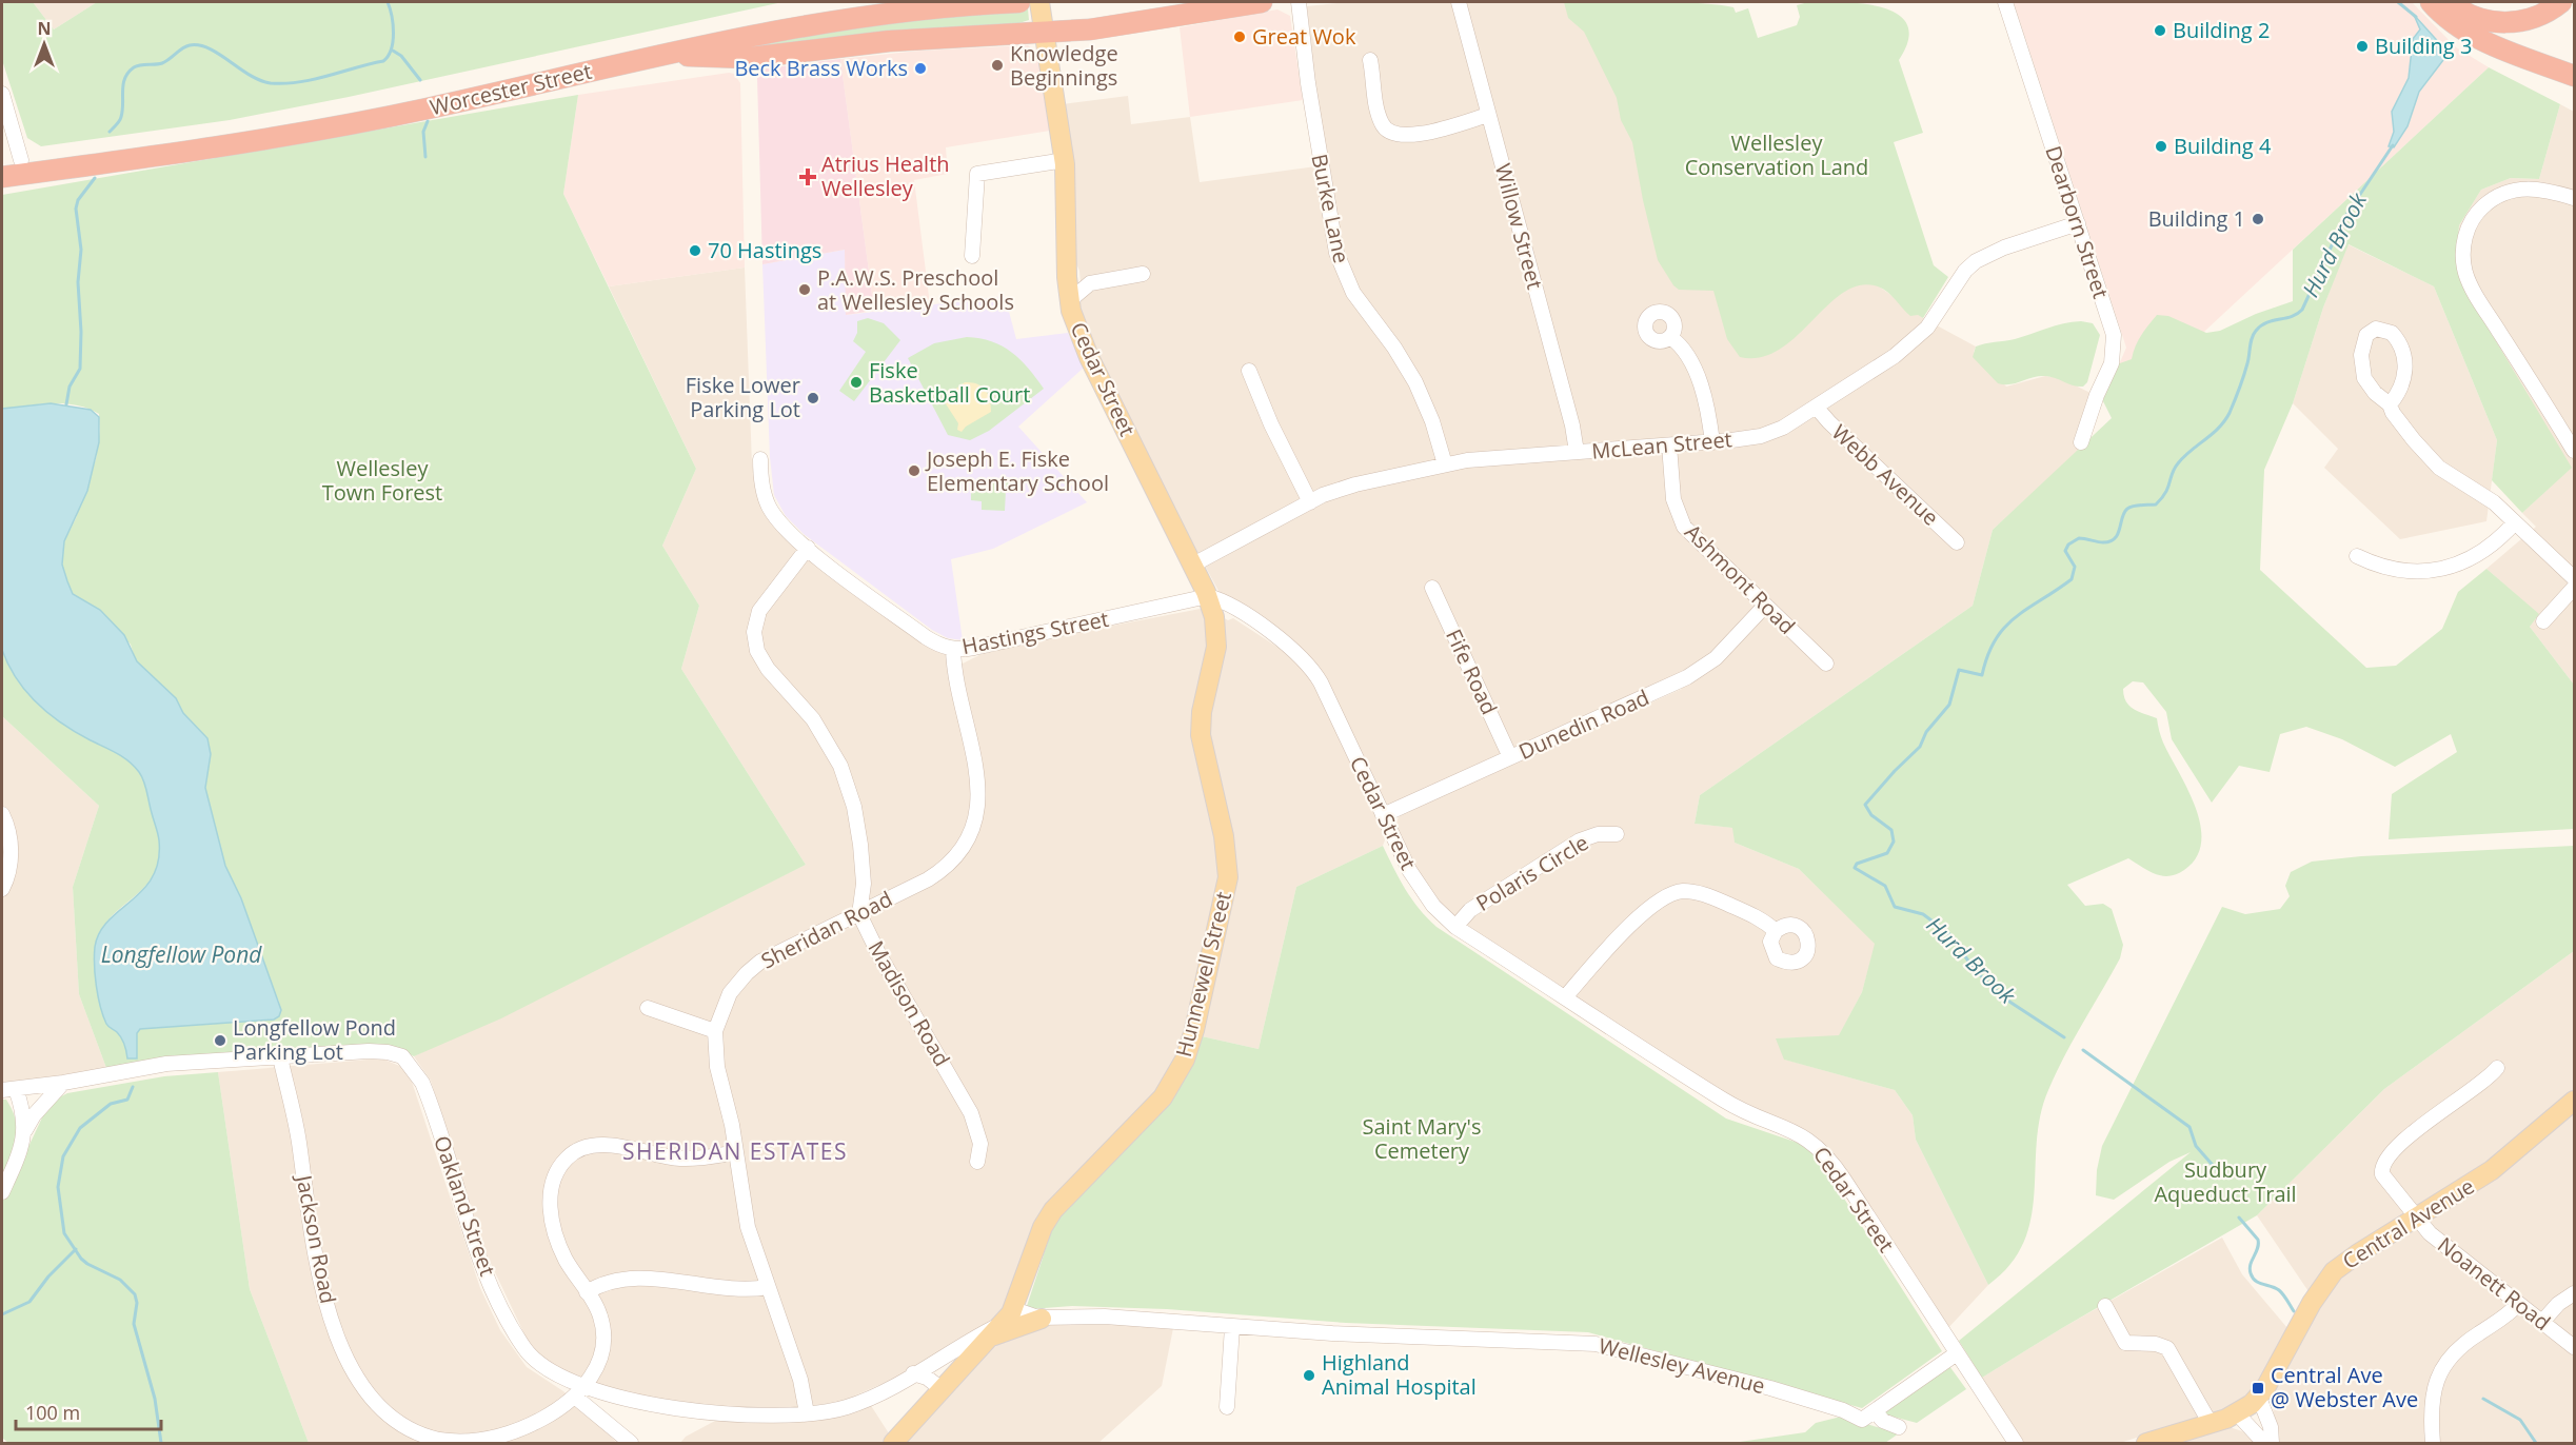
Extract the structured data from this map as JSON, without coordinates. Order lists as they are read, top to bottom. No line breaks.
{"streets":{"highway":["Worcester Street"],"main road":["Cedar Street","Hunnewell Street","Central Avenue"],"street":["Burke Lane","Dearborn Street","Willow Street","McLean Street","Webb Avenue","Ashmont Road","Hastings Street","Fife Road","Dunedin Road","Polaris Circle","Sheridan Road","Madison Road","Oakland Street","Jackson Road","Noanett Road","Wellesley Avenue"]},"crossings":[["Burke Lane","McLean Street"],["Dearborn Street","McLean Street"],["Willow Street","McLean Street"],["Cedar Street","McLean Street"],["Cedar Street","Hastings Street"],["Cedar Street","Dunedin Road"],["Cedar Street","Polaris Circle"],["Cedar Street","Hunnewell Street"],["McLean Street","Webb Avenue"],["McLean Street","Ashmont Road"],["Ashmont Road","Dunedin Road"],["Hastings Street","Sheridan Road"],["Hastings Street","Hunnewell Street"],["Fife Road","Dunedin Road"],["Sheridan Road","Madison Road"],["Sheridan Road","Oakland Street"],["Hunnewell Street","Oakland Street"],["Oakland Street","Jackson Road"],["Central Avenue","Noanett Road"]],"districts":["SHERIDAN ESTATES"],"water":["Hurd Brook","Longfellow Pond"],"parks":["Wellesley Conservation Land","Wellesley Town Forest","Saint Mary's Cemetery","Sudbury Aqueduct Trail"],"places":{"other":["Building 2","Great Wok","Building 3","Knowledge Beginnings","Beck Brass Works","Building 4","Building 1","70 Hastings","P.A.W.S. Preschool at Wellesley Schools","Fiske Basketball Court","Fiske Lower Parking Lot","Joseph E. Fiske Elementary School","Longfellow Pond Parking Lot","Highland Animal Hospital"],"health":["Atrius Health Wellesley"],"transit":["Central Ave @ Webster Ave"]},"scale_bar":"100 m","north":"top"}
